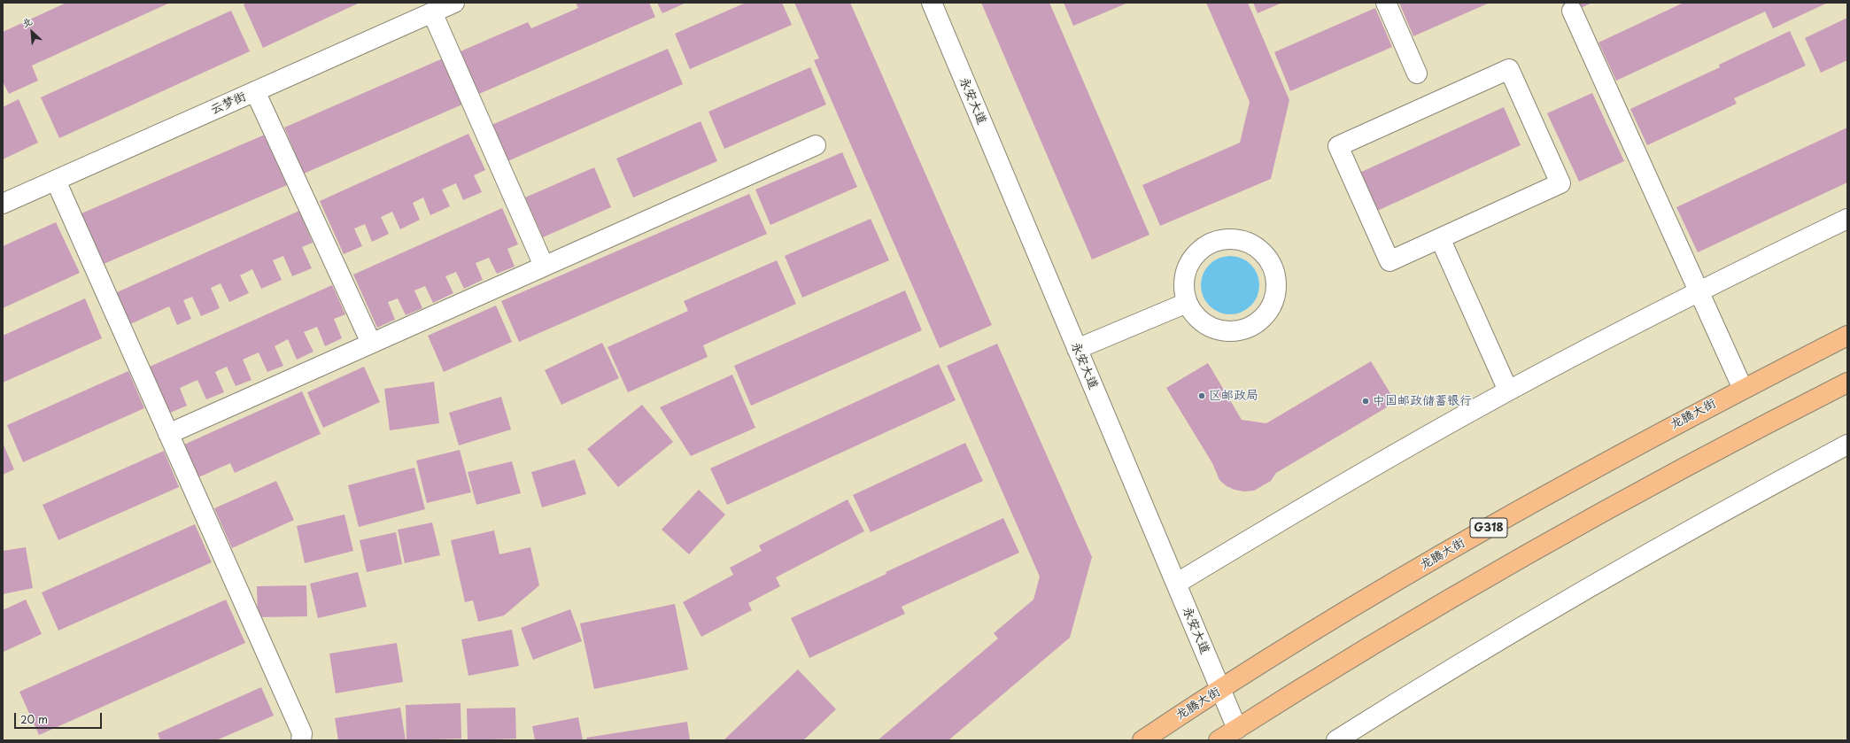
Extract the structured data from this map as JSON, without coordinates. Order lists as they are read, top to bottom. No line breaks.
{"streets":{"highway":["龙腾大街","G318"],"street":["永安大道","云梦街"]},"crossings":[["永安大道","龙腾大街"]],"places":["区邮政局","中国邮政储蓄银行"],"scale_bar":"20 m","north":"top left"}
